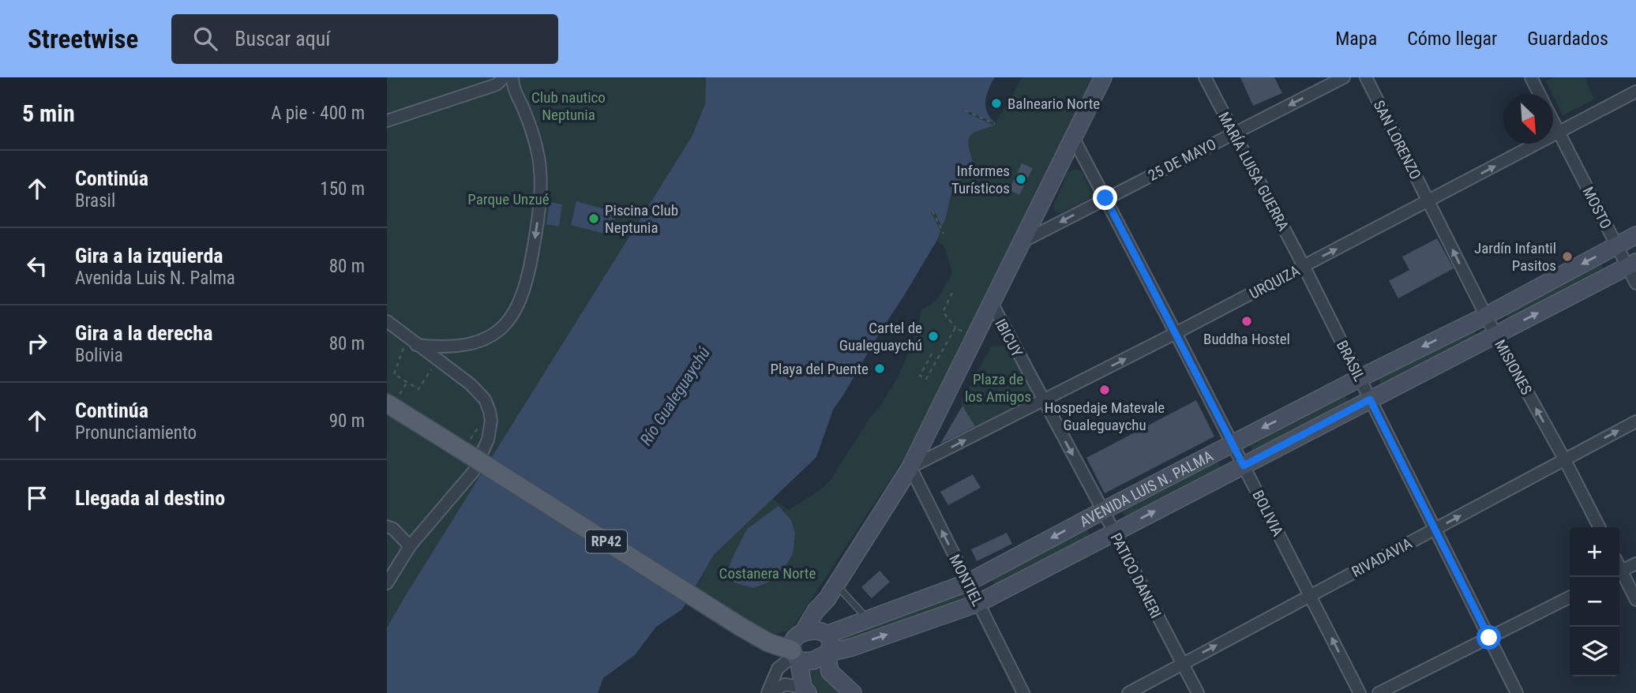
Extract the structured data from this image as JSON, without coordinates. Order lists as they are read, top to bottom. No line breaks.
{"streets":{"main road":["AVENIDA LUIS N. PALMA","RP42"],"street":["SAN LORENZO","25 DE MAYO","MARÍA LUISA GUERRA","MOSTO","URQUIZA","IBICUY","BRASIL","MISIONES","BOLIVIA","RIVADAVIA","PATICO DANERI","MONTIEL"]},"crossings":[["SAN LORENZO","URQUIZA"],["SAN LORENZO","MISIONES"],["25 DE MAYO","MARÍA LUISA GUERRA"],["25 DE MAYO","BOLIVIA"],["MARÍA LUISA GUERRA","URQUIZA"],["MARÍA LUISA GUERRA","BRASIL"],["MOSTO","URQUIZA"],["MOSTO","AVENIDA LUIS N. PALMA"],["URQUIZA","IBICUY"],["URQUIZA","BRASIL"],["URQUIZA","MISIONES"],["URQUIZA","BOLIVIA"],["URQUIZA","PATICO DANERI"],["URQUIZA","MONTIEL"],["IBICUY","PATICO DANERI"],["BRASIL","AVENIDA LUIS N. PALMA"],["BRASIL","RIVADAVIA"],["MISIONES","AVENIDA LUIS N. PALMA"],["MISIONES","RIVADAVIA"],["AVENIDA LUIS N. PALMA","BOLIVIA"],["AVENIDA LUIS N. PALMA","RP42"],["AVENIDA LUIS N. PALMA","PATICO DANERI"],["AVENIDA LUIS N. PALMA","MONTIEL"],["BOLIVIA","RIVADAVIA"],["RIVADAVIA","PATICO DANERI"]],"one_way":["25 DE MAYO","URQUIZA","MISIONES","RIVADAVIA","PATICO DANERI","MONTIEL"],"water":["Río Gualeguaychú"],"parks":["Club nautico Neptunia","Parque Unzué","Plaza de los Amigos","Costanera Norte"],"places":["Balneario Norte","Informes Turísticos","Piscina Club Neptunia","Jardín Infantil Pasitos","Buddha Hostel","Cartel de Gualeguaychú","Playa del Puente","Hospedaje Matevale Gualeguaychu"],"north":"bottom right","page":{"header":"Streetwise","search":"Buscar aquí","nav":["Mapa","Cómo llegar","Guardados"],"heading":["5 min","A pie · 400 m"],"list":[["Continúa","Brasil","150 m"],["Gira a la izquierda","Avenida Luis N. Palma","80 m"],["Gira a la derecha","Bolivia","80 m"],["Continúa","Pronunciamiento","90 m"],"Llegada al destino"],"map_buttons":["+","−"]}}
